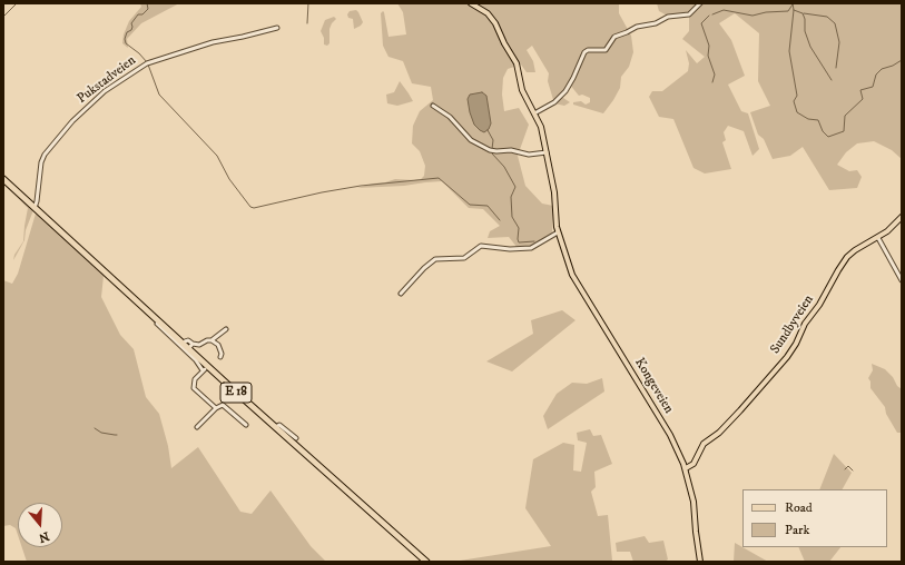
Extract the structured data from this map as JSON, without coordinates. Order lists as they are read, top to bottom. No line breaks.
{"streets":{"highway":["E 18"],"main road":["Sundbyveien","Kongeveien"],"street":["Pukstadveien"]},"crossings":[["Pukstadveien","E 18"],["Sundbyveien","Kongeveien"]],"legend":["Road","Park"],"north":"bottom"}
